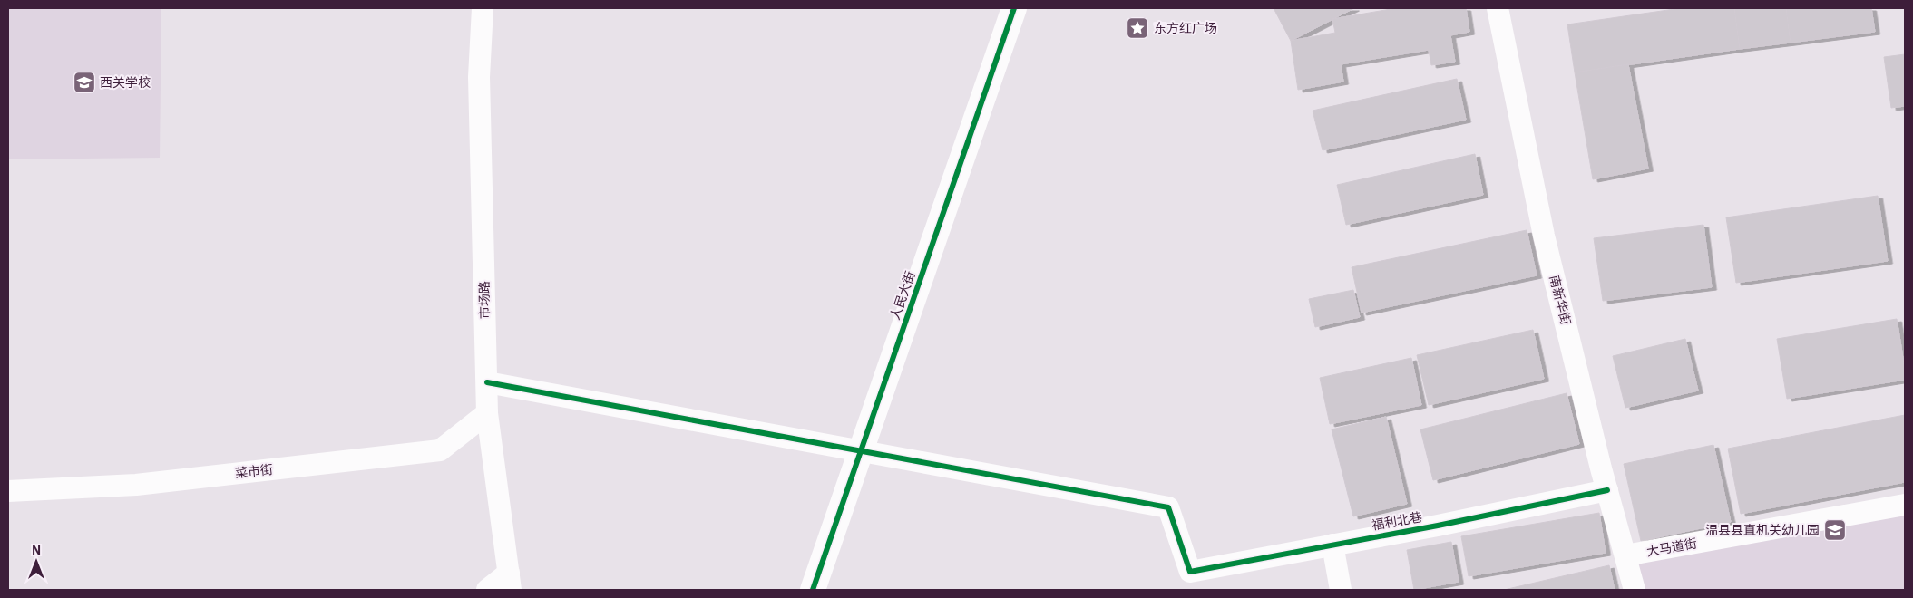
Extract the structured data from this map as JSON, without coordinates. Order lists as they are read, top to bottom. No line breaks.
{"streets":{"street":["人民大街","市场路","南新华街","菜市街","福利北巷","大马道街"]},"crossings":[["人民大街","福利北巷"],["市场路","菜市街"],["南新华街","福利北巷"],["南新华街","大马道街"]],"places":{"place":["东方红广场"],"school or university":["西关学校","温县县直机关幼儿园"]},"north":"top"}
